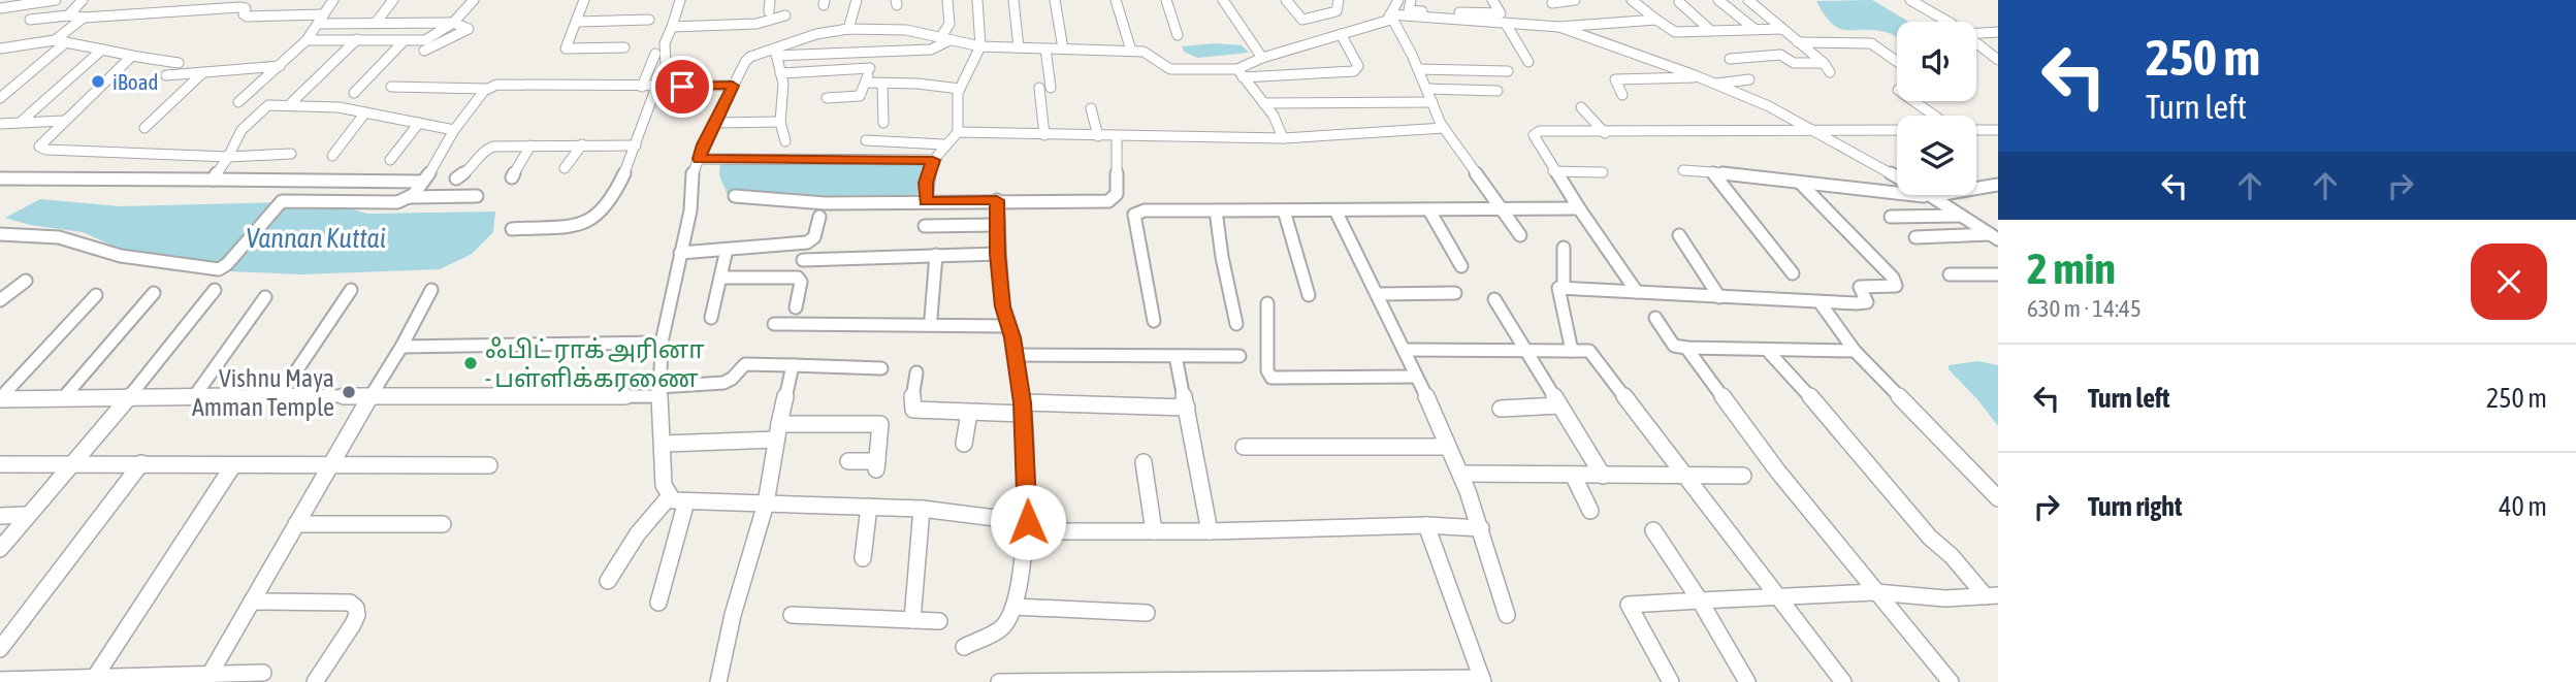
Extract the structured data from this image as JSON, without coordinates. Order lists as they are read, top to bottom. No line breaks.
{"water":["Vannan Kuttai"],"places":["iBoad","ஃபிட் ராக் அரினா - பள்ளிக்கரணை","Vishnu Maya Amman Temple"],"page":{"turn":["250 m","Turn left"],"heading":["2 min","630 m · 14:45"],"list":[{"name":"Turn left","value":"250 m"},{"name":"Turn right","value":"40 m"}]}}
